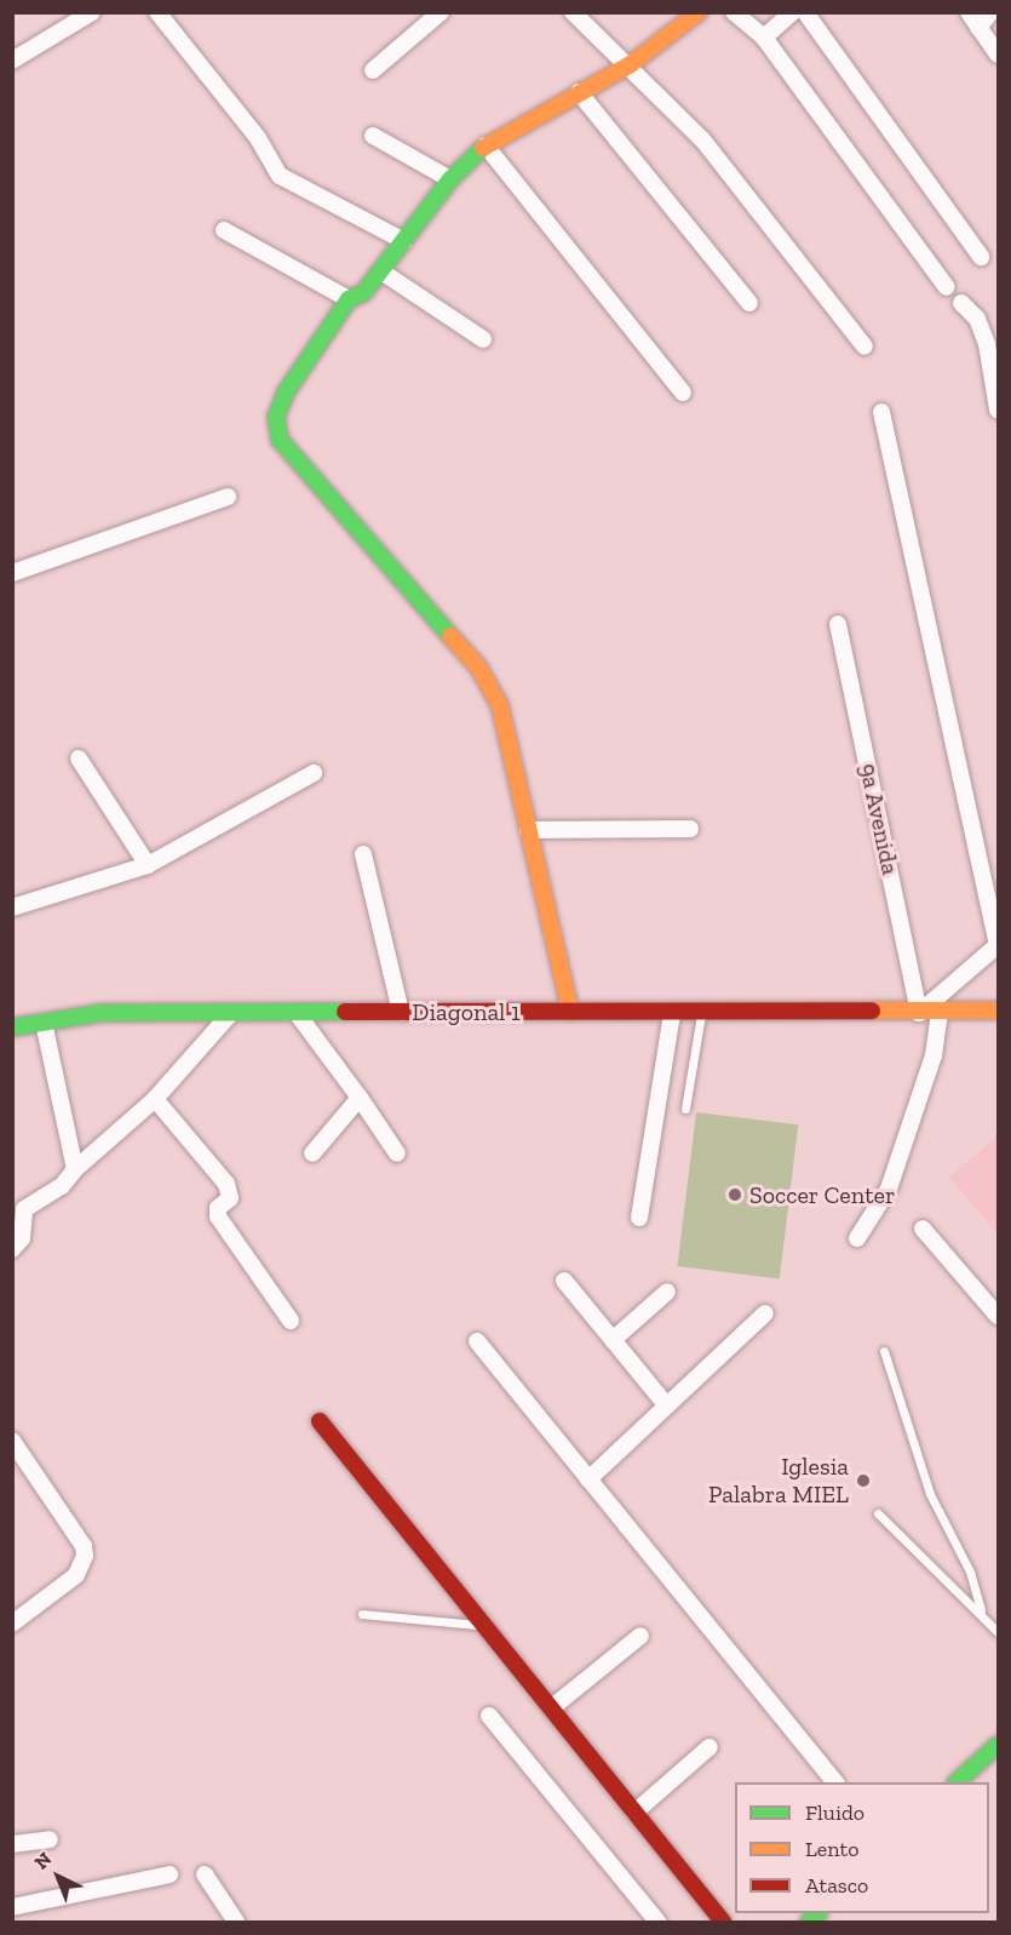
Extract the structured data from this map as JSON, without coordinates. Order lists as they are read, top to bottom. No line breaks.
{"streets":{"street":["9a Avenida","Diagonal 1"]},"crossings":[["9a Avenida","Diagonal 1"]],"places":["Soccer Center","Iglesia Palabra MIEL"],"legend":["Fluido","Lento","Atasco"],"north":"top left"}
